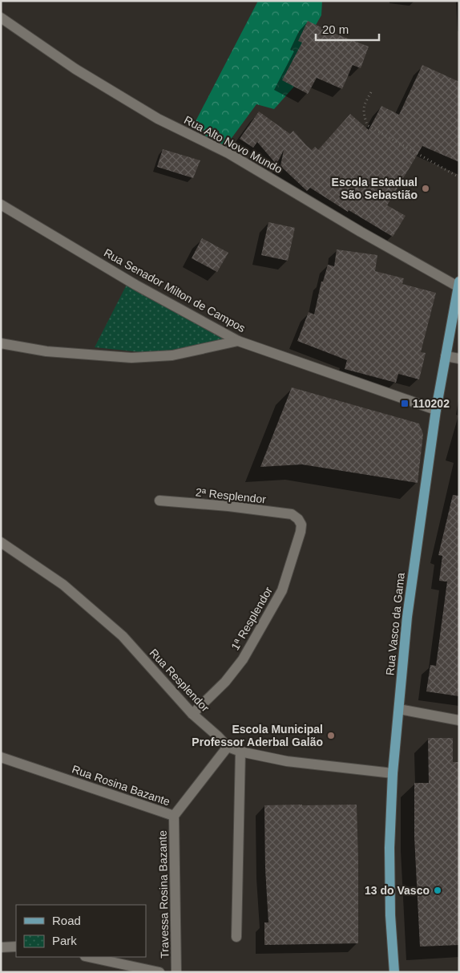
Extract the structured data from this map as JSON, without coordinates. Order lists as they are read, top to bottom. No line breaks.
{"streets":{"main road":["Rua Vasco da Gama"],"street":["Rua Alto Novo Mundo","Rua Senador Milton de Campos","2ª Resplendor","1ª Resplendor","Rua Resplendor","Rua Rosina Bazante","Travessa Rosina Bazante"]},"crossings":[["Rua Alto Novo Mundo","Rua Vasco da Gama"],["Rua Senador Milton de Campos","Rua Vasco da Gama"],["2ª Resplendor","1ª Resplendor"],["1ª Resplendor","Rua Resplendor"],["Rua Vasco da Gama","Rua Resplendor"],["Rua Resplendor","Rua Rosina Bazante"],["Rua Rosina Bazante","Travessa Rosina Bazante"]],"places":{"other":["Escola Estadual São Sebastião","Escola Municipal Professor Aderbal Galão","13 do Vasco"],"transit":["110202"]},"legend":["Road","Park"],"scale_bar":"20 m"}
